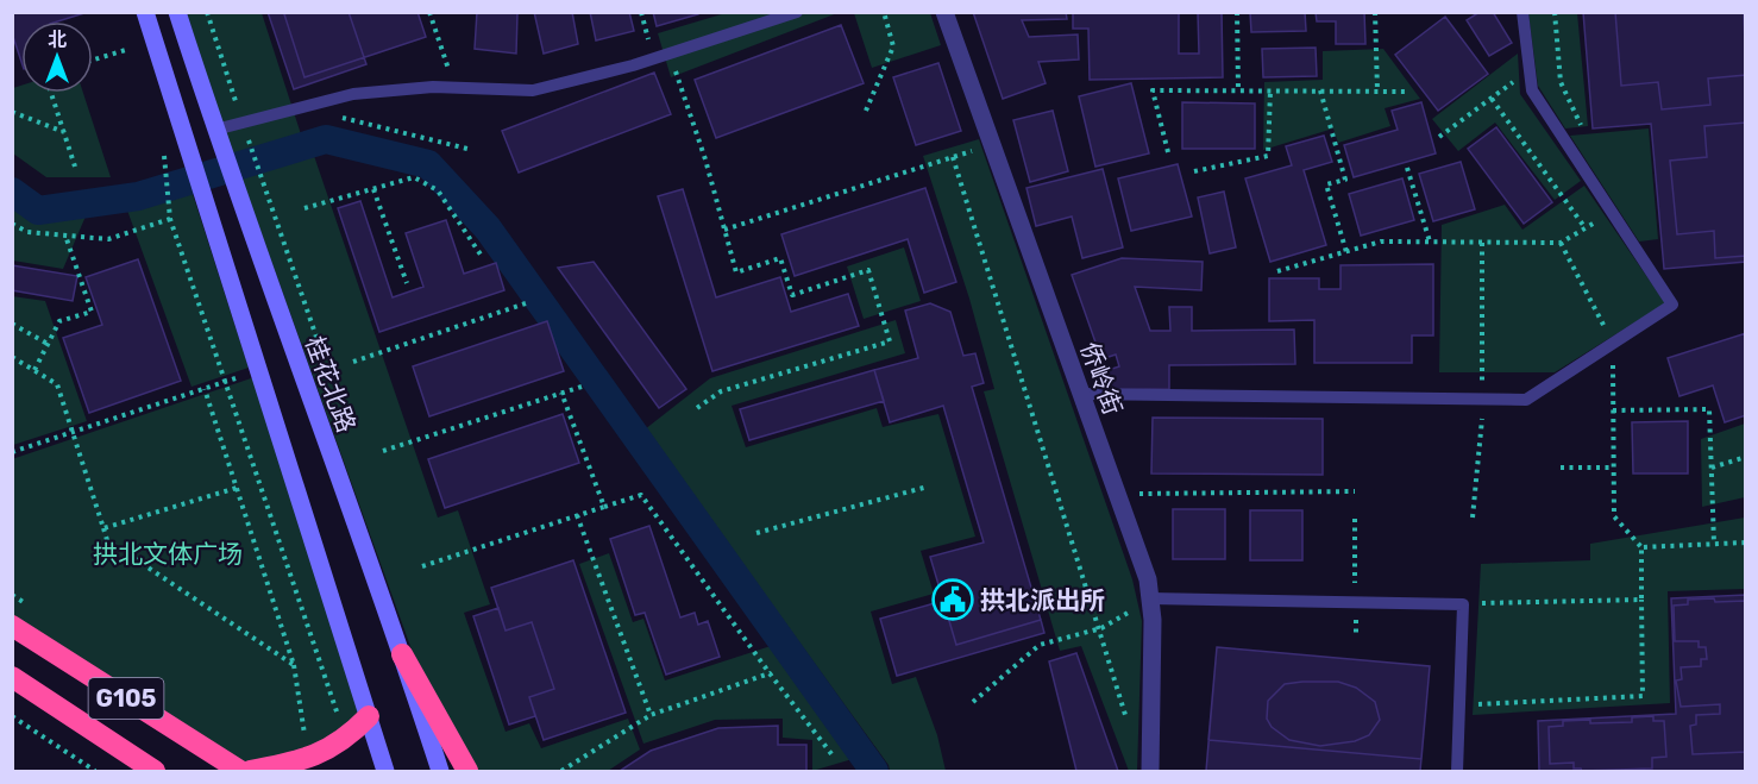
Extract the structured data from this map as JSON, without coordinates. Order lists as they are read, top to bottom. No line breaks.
{"streets":{"highway":["G105"],"main road":["桂花北路"],"street":["侨岭街"]},"parks":["拱北文体广场"],"places":{"public building":["拱北派出所"]},"north":"top"}
